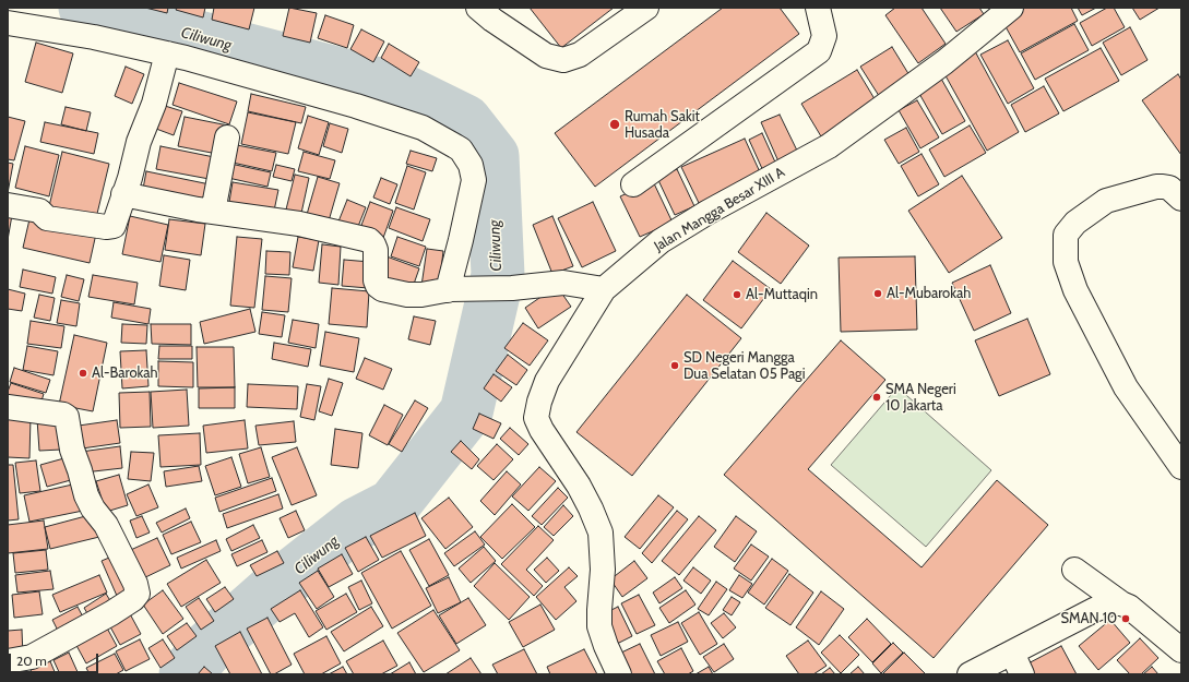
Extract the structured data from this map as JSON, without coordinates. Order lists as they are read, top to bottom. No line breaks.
{"streets":{"street":["Jalan Mangga Besar XIII A"]},"water":["Ciliwung"],"places":["Rumah Sakit Husada","Al-Mubarokah","Al-Muttaqin","SD Negeri Mangga Dua Selatan 05 Pagi","Al-Barokah","SMA Negeri 10 Jakarta","SMAN 10"],"scale_bar":"20 m"}
